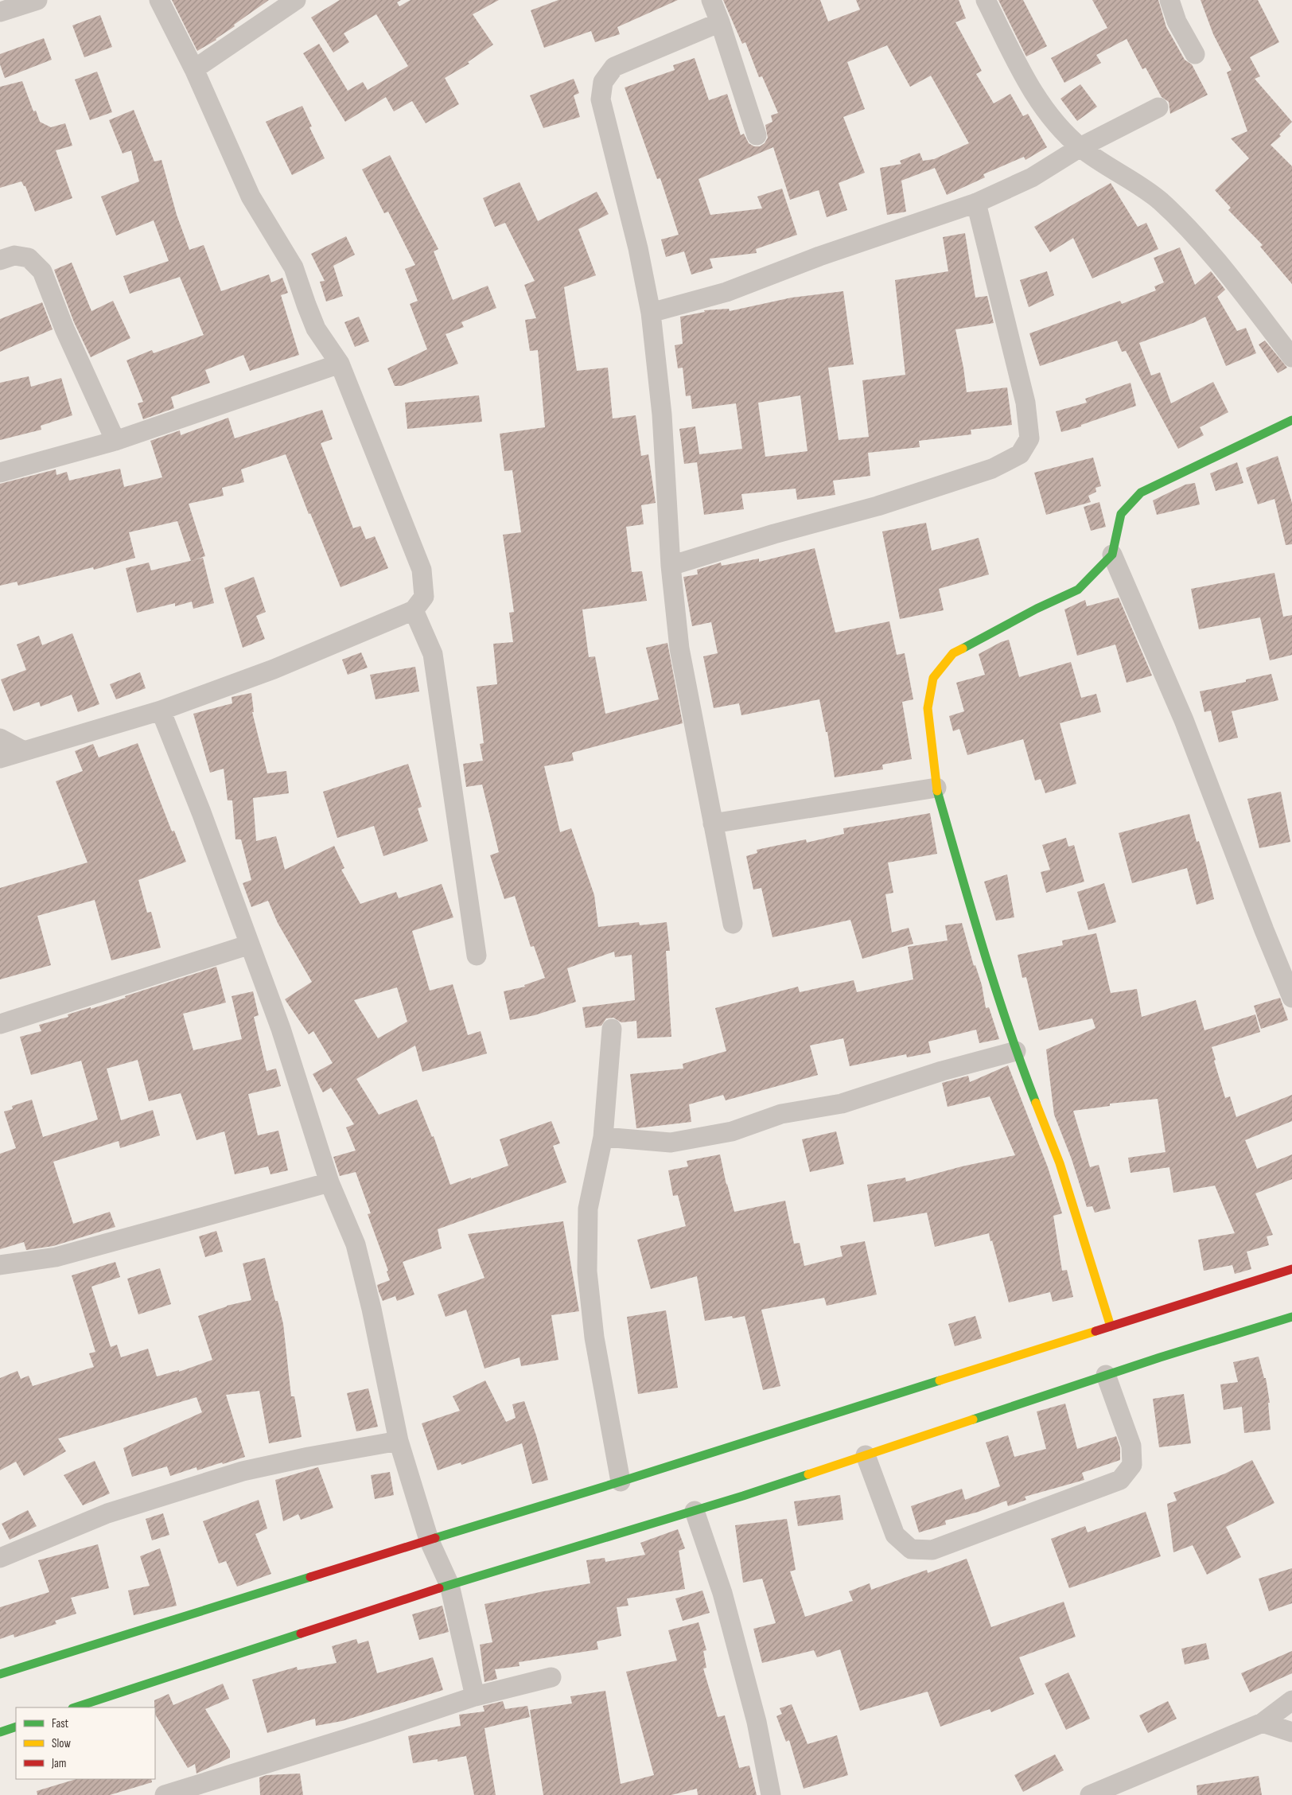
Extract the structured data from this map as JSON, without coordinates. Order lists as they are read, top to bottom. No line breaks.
{"legend":["Fast","Slow","Jam"]}
